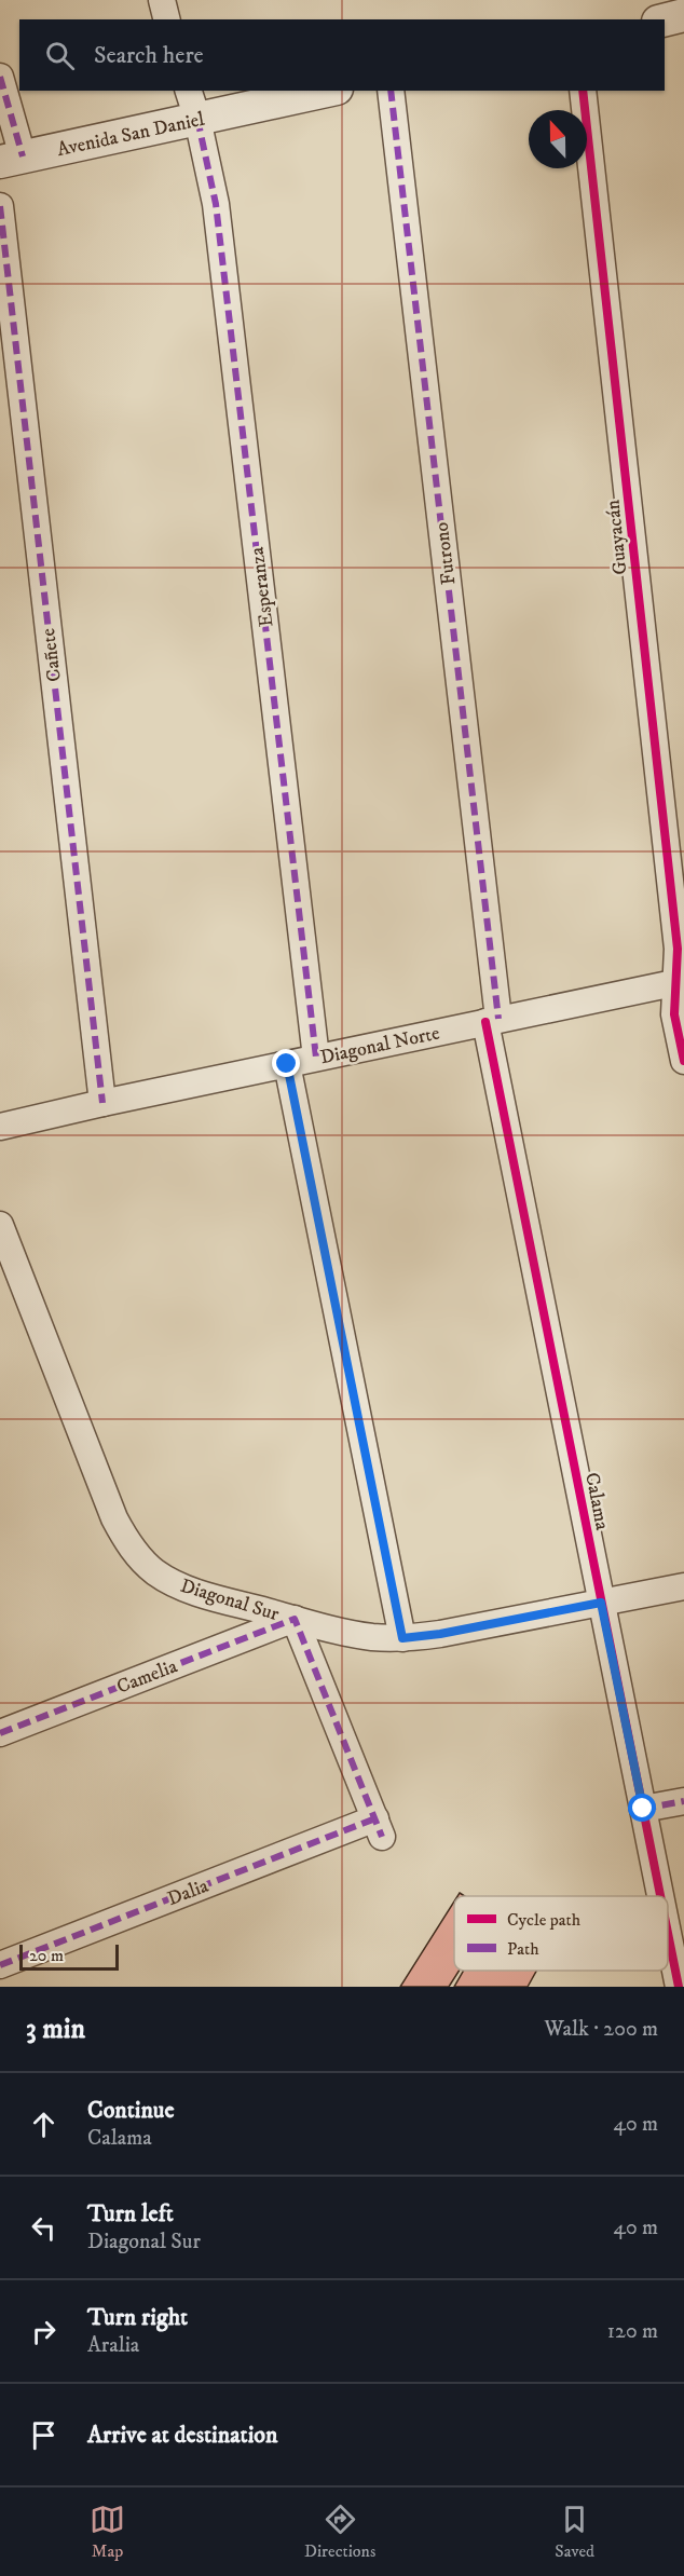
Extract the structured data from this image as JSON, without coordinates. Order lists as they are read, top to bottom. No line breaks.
{"streets":{"street":["Avenida San Daniel","Guayacán","Futrono","Esperanza","Cañete","Diagonal Norte","Calama","Diagonal Sur","Camelia","Dalia"]},"crossings":[["Avenida San Daniel","Esperanza"],["Guayacán","Diagonal Norte"],["Futrono","Diagonal Norte"],["Futrono","Calama"],["Esperanza","Diagonal Norte"],["Cañete","Diagonal Norte"],["Diagonal Norte","Calama"],["Calama","Diagonal Sur"],["Diagonal Sur","Camelia"],["Diagonal Sur","Dalia"],["Camelia","Dalia"]],"legend":["Cycle path","Path"],"scale_bar":"20 m","north":"top","page":{"search":"Search here","scale":"20 m","heading":["3 min","Walk · 200 m"],"list":[["Continue","Calama","40 m"],["Turn left","Diagonal Sur","40 m"],["Turn right","Aralia","120 m"],"Arrive at destination"],"nav":["Map","Directions","Saved"]}}
